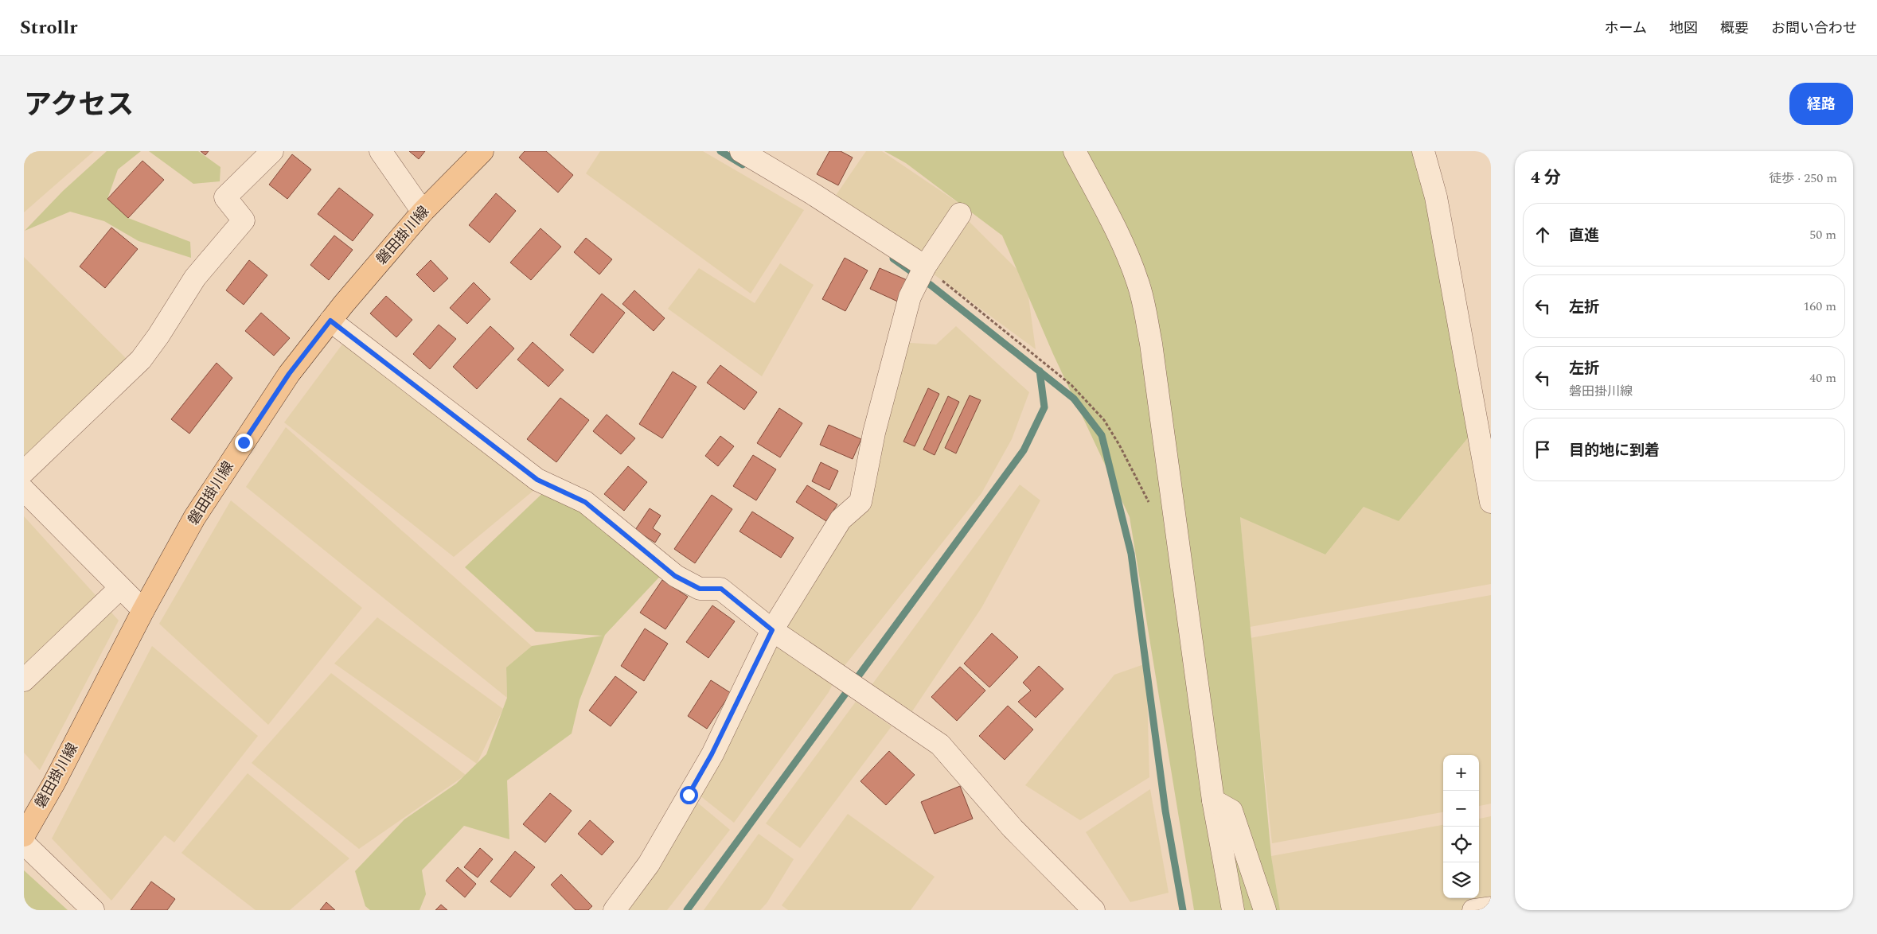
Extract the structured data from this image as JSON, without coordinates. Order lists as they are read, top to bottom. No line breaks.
{"streets":{"main road":["磐田掛川線"]},"page":{"header":"Strollr","nav":["ホーム","地図","概要","お問い合わせ"],"title":"アクセス","buttons":"経路","heading":["4 分","徒歩 · 250 m"],"list":[["直進","50 m"],["左折","160 m"],["左折","磐田掛川線","40 m"],"目的地に到着"],"map_buttons":["+","−"]}}
